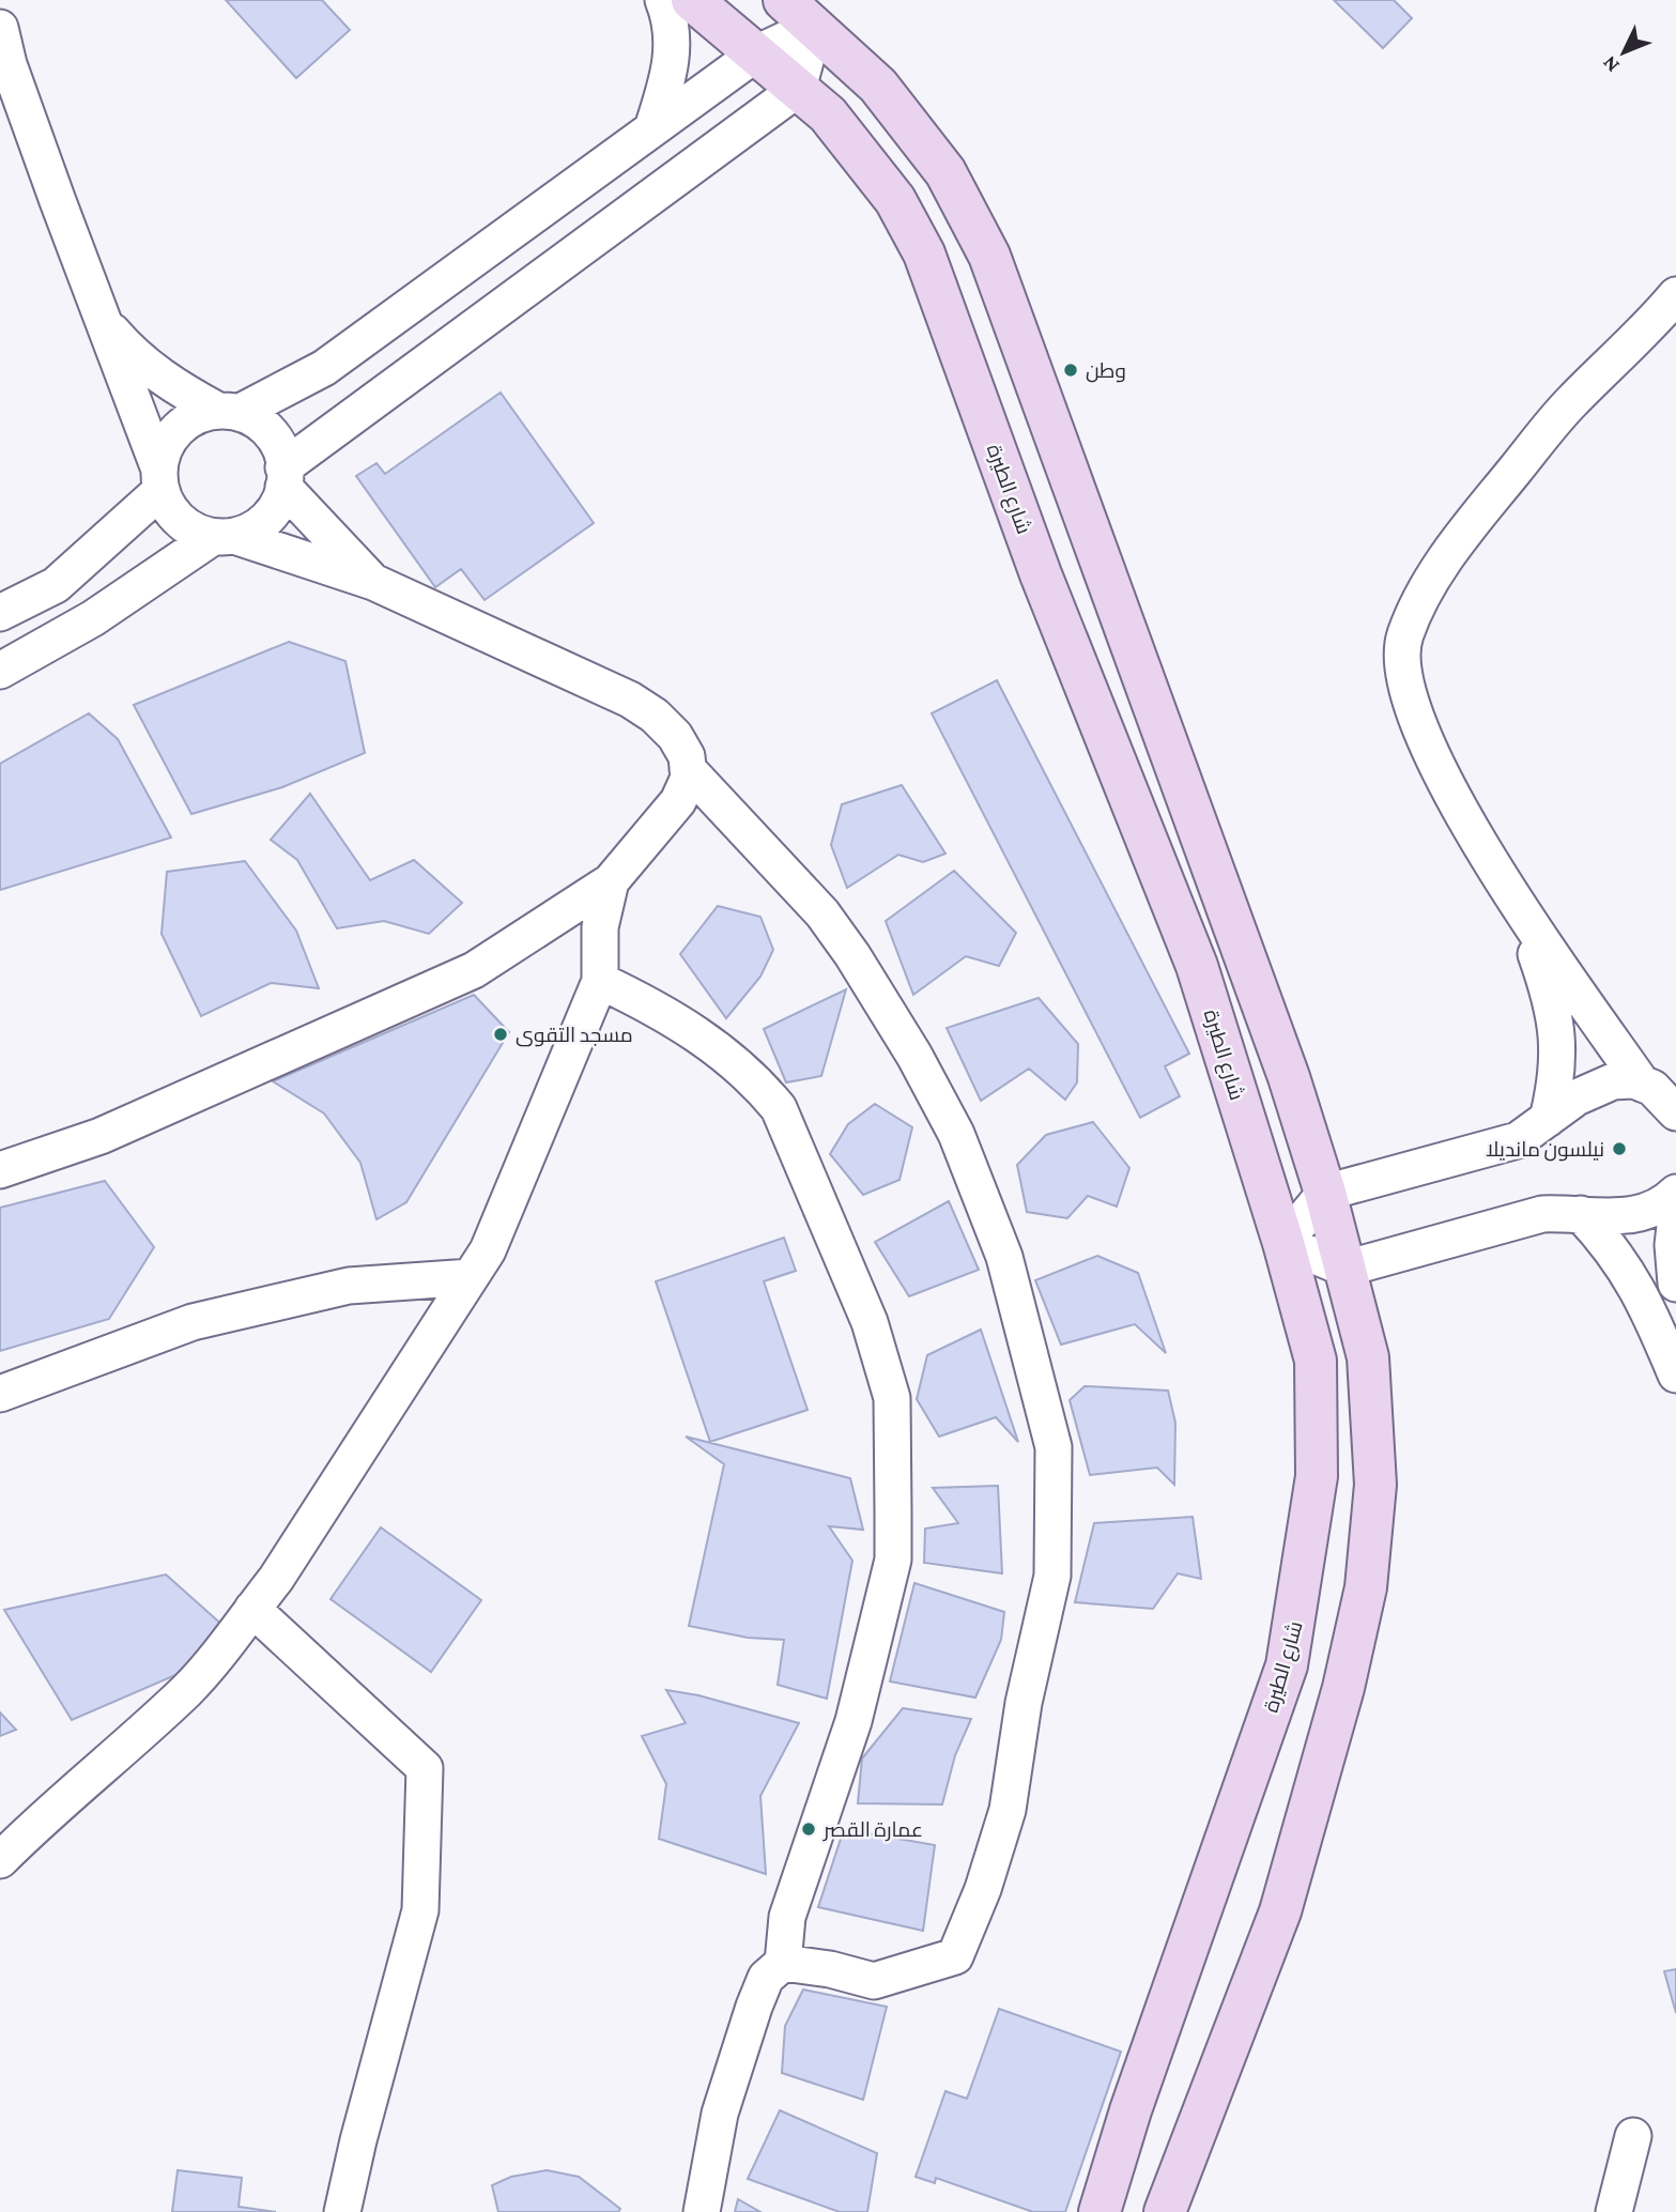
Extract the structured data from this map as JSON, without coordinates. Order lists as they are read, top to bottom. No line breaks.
{"streets":{"main road":["شارع الطيرة"]},"places":["وطن","مسجد التقوى","نيلسون مانديلا","عمارة القصر"],"north":"bottom left"}
